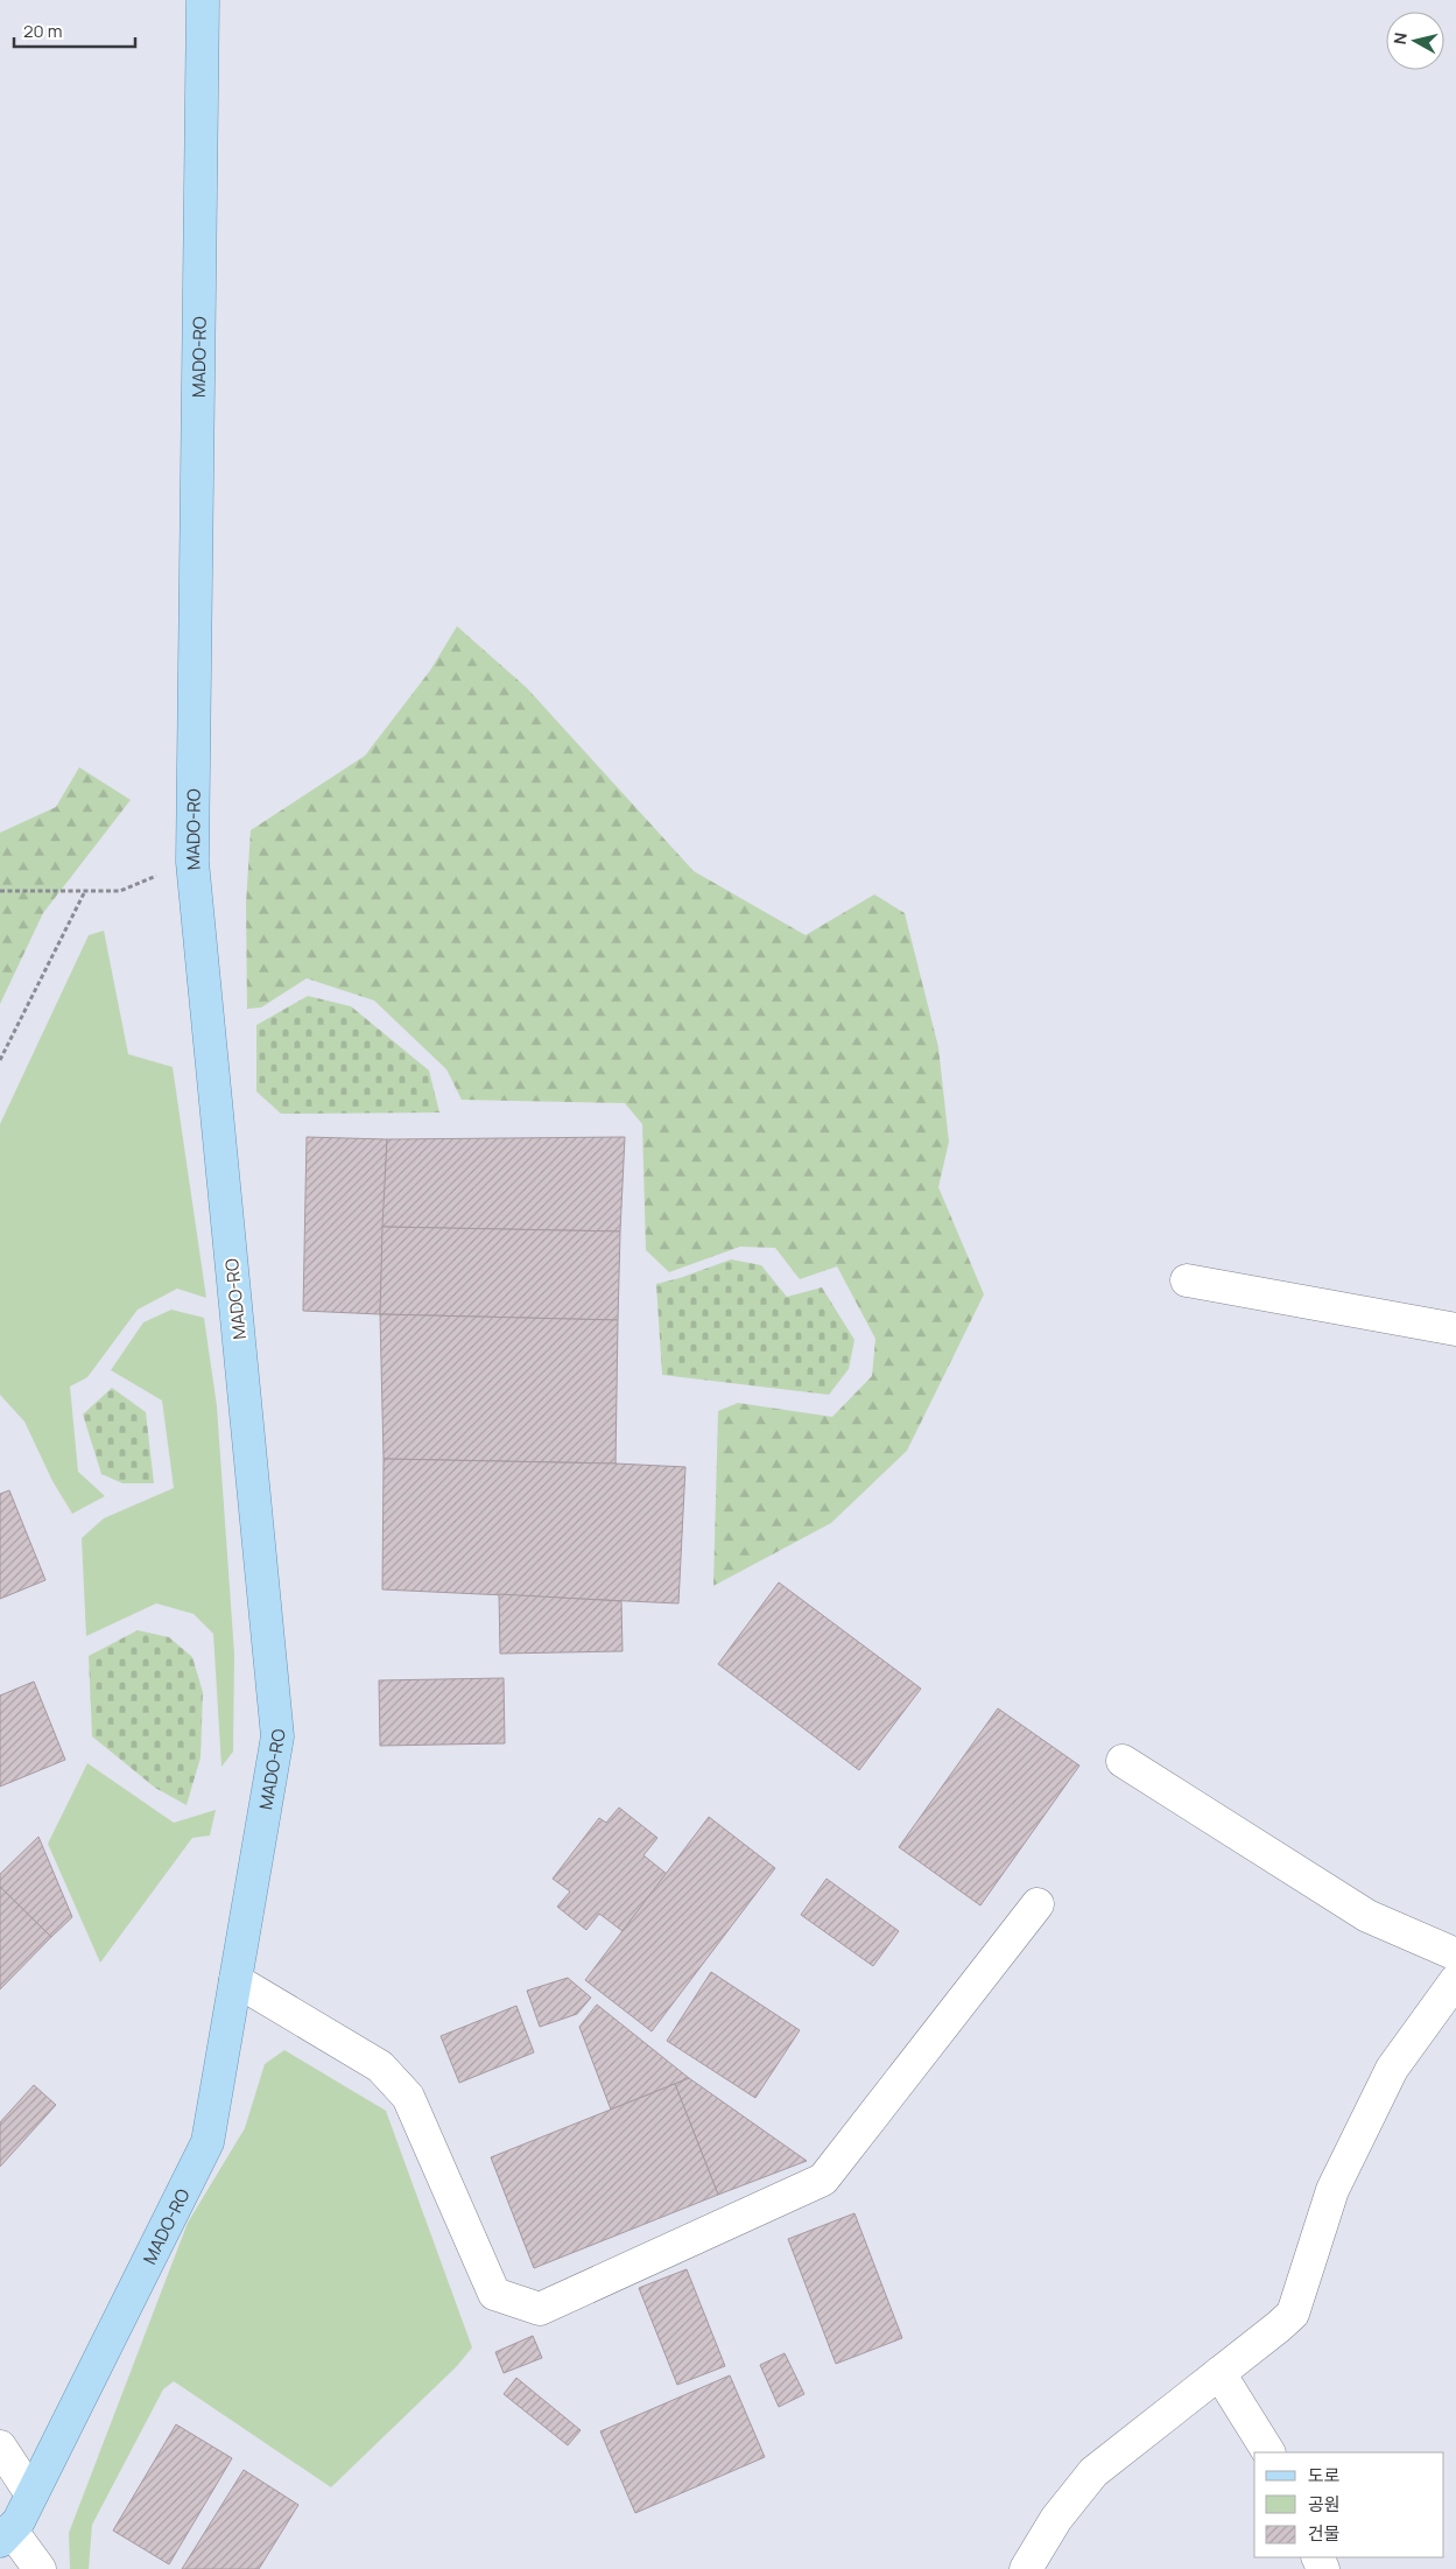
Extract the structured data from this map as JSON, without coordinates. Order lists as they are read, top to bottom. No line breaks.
{"streets":{"main road":["MADO-RO"]},"legend":["도로","공원","건물"],"scale_bar":"20 m","north":"left"}
